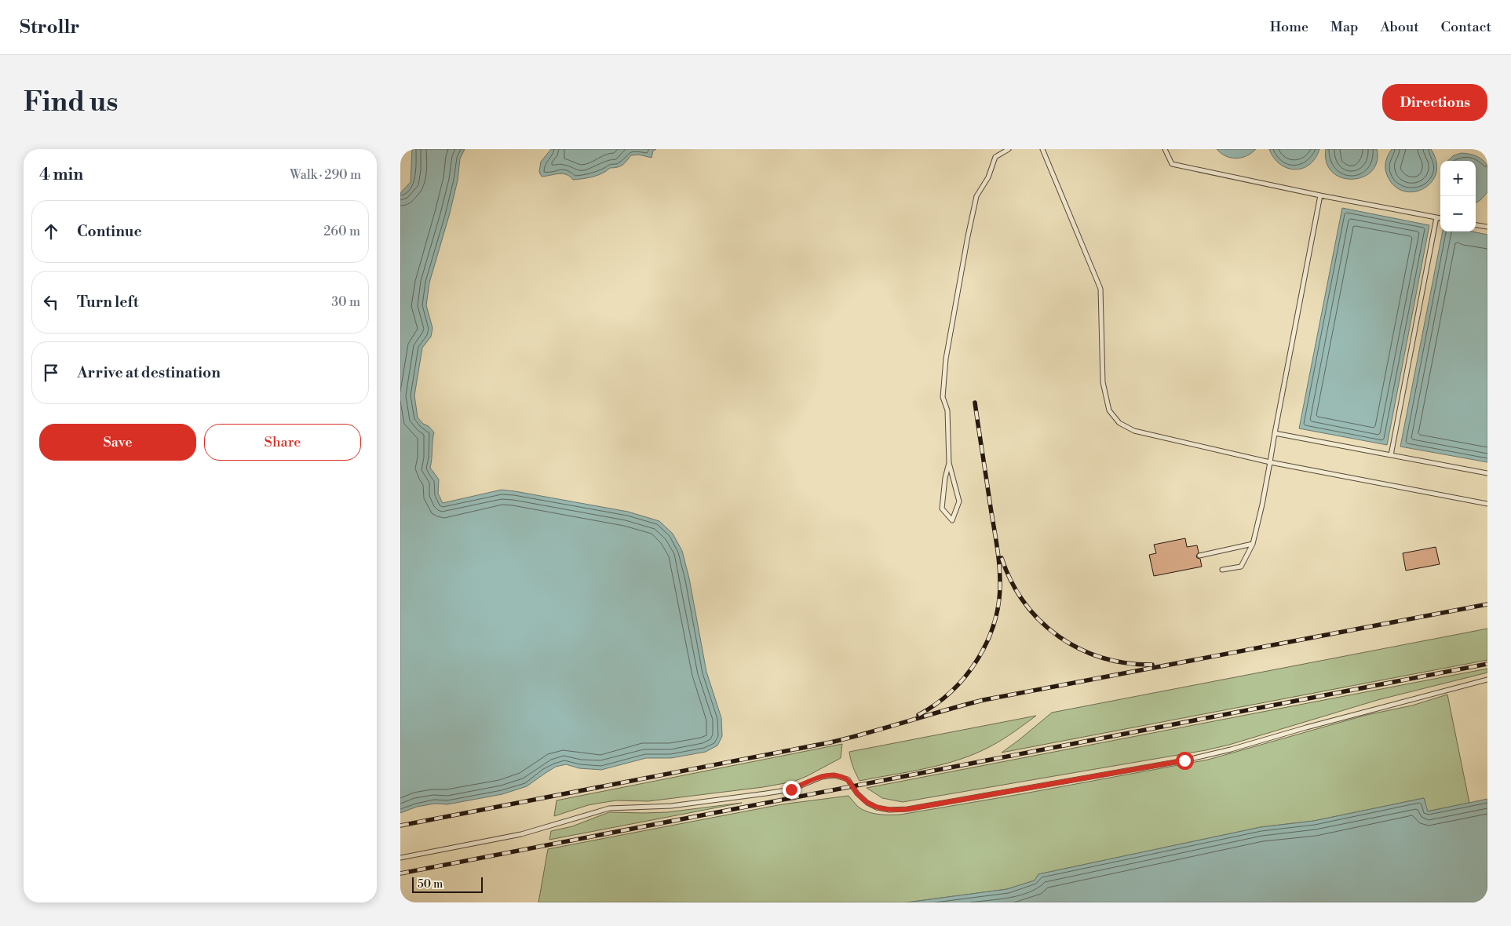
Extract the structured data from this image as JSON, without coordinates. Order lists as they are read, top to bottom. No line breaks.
{"scale_bar":"50 m","page":{"header":"Strollr","nav":["Home","Map","About","Contact"],"buttons":["Directions",["Save","Share"]],"title":"Find us","heading":["4 min","Walk · 290 m"],"map_buttons":["+","−"],"list":[["Continue","260 m"],["Turn left","30 m"],"Arrive at destination"],"scale":"50 m"}}
